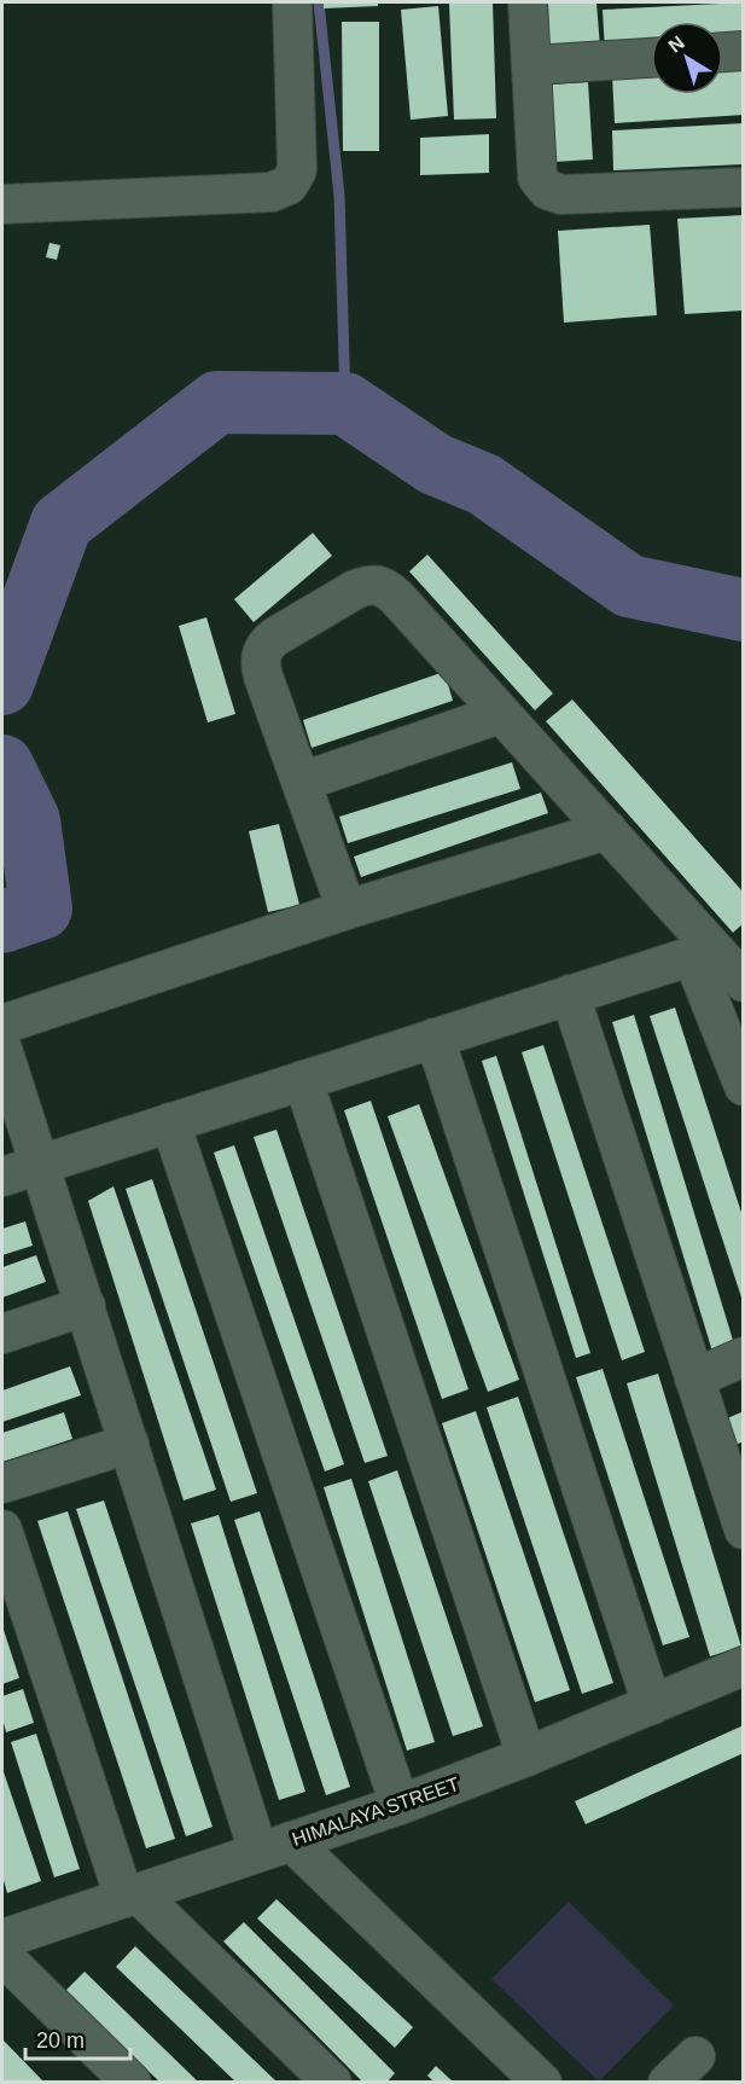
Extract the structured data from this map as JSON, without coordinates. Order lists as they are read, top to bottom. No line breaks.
{"streets":{"street":["HIMALAYA STREET"]},"scale_bar":"20 m","north":"top left"}
